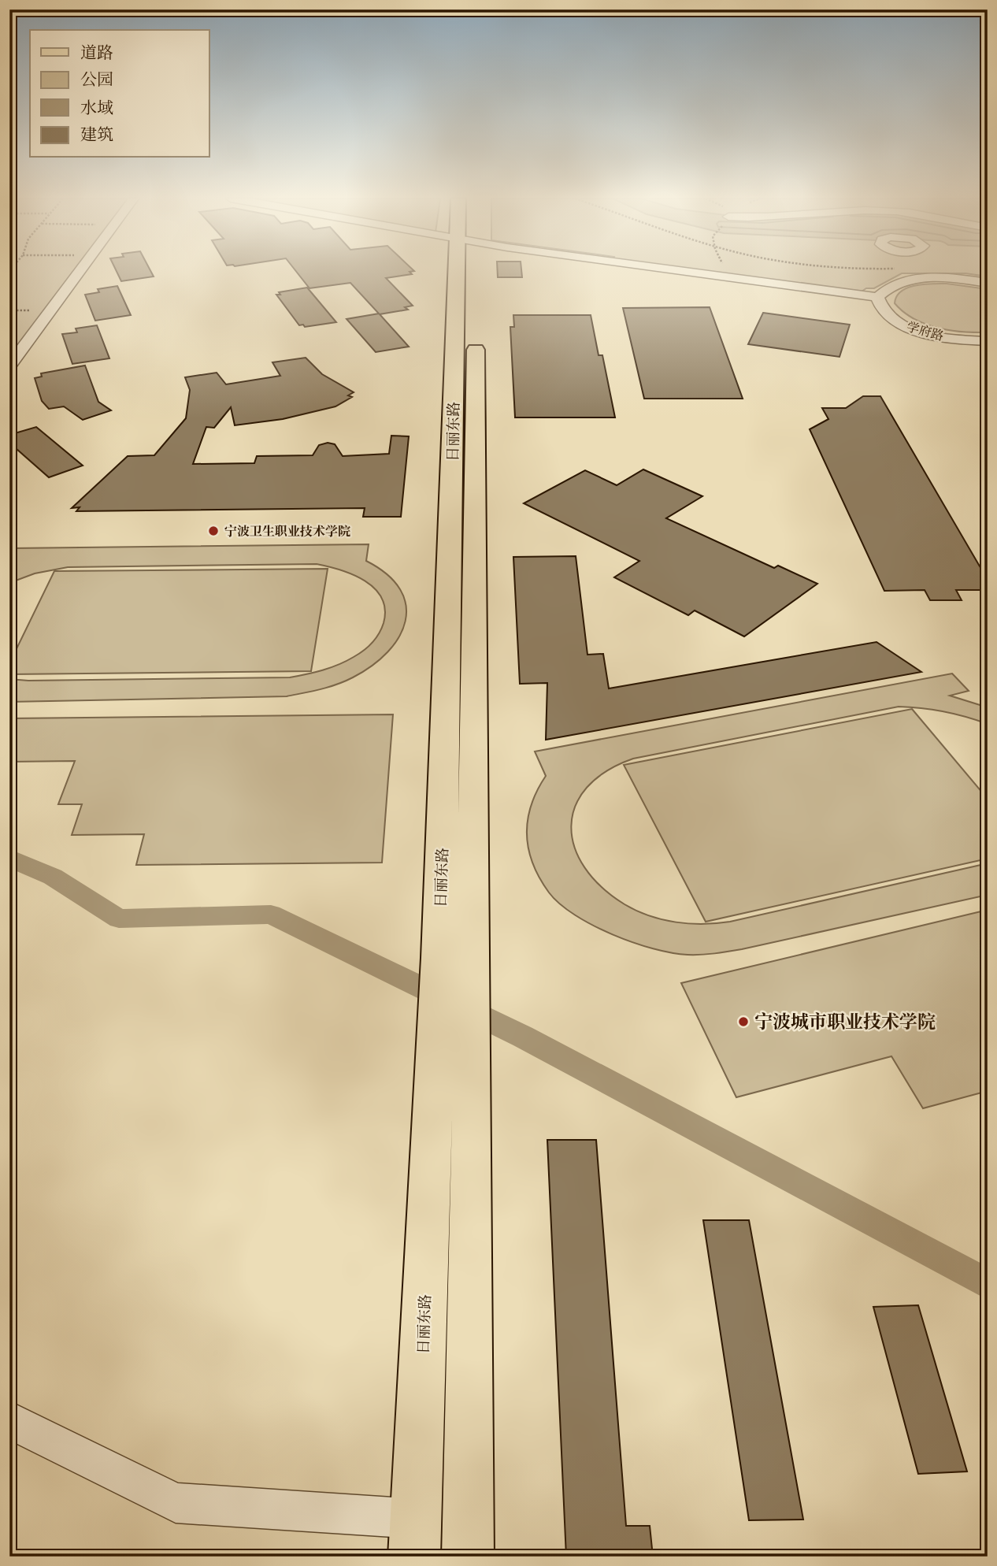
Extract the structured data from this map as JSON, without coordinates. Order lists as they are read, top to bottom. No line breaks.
{"streets":{"main road":["日丽东路"],"street":["学府路"]},"places":["宁波卫生职业技术学院","宁波城市职业技术学院"],"legend":["道路","公园","水域","建筑"]}
